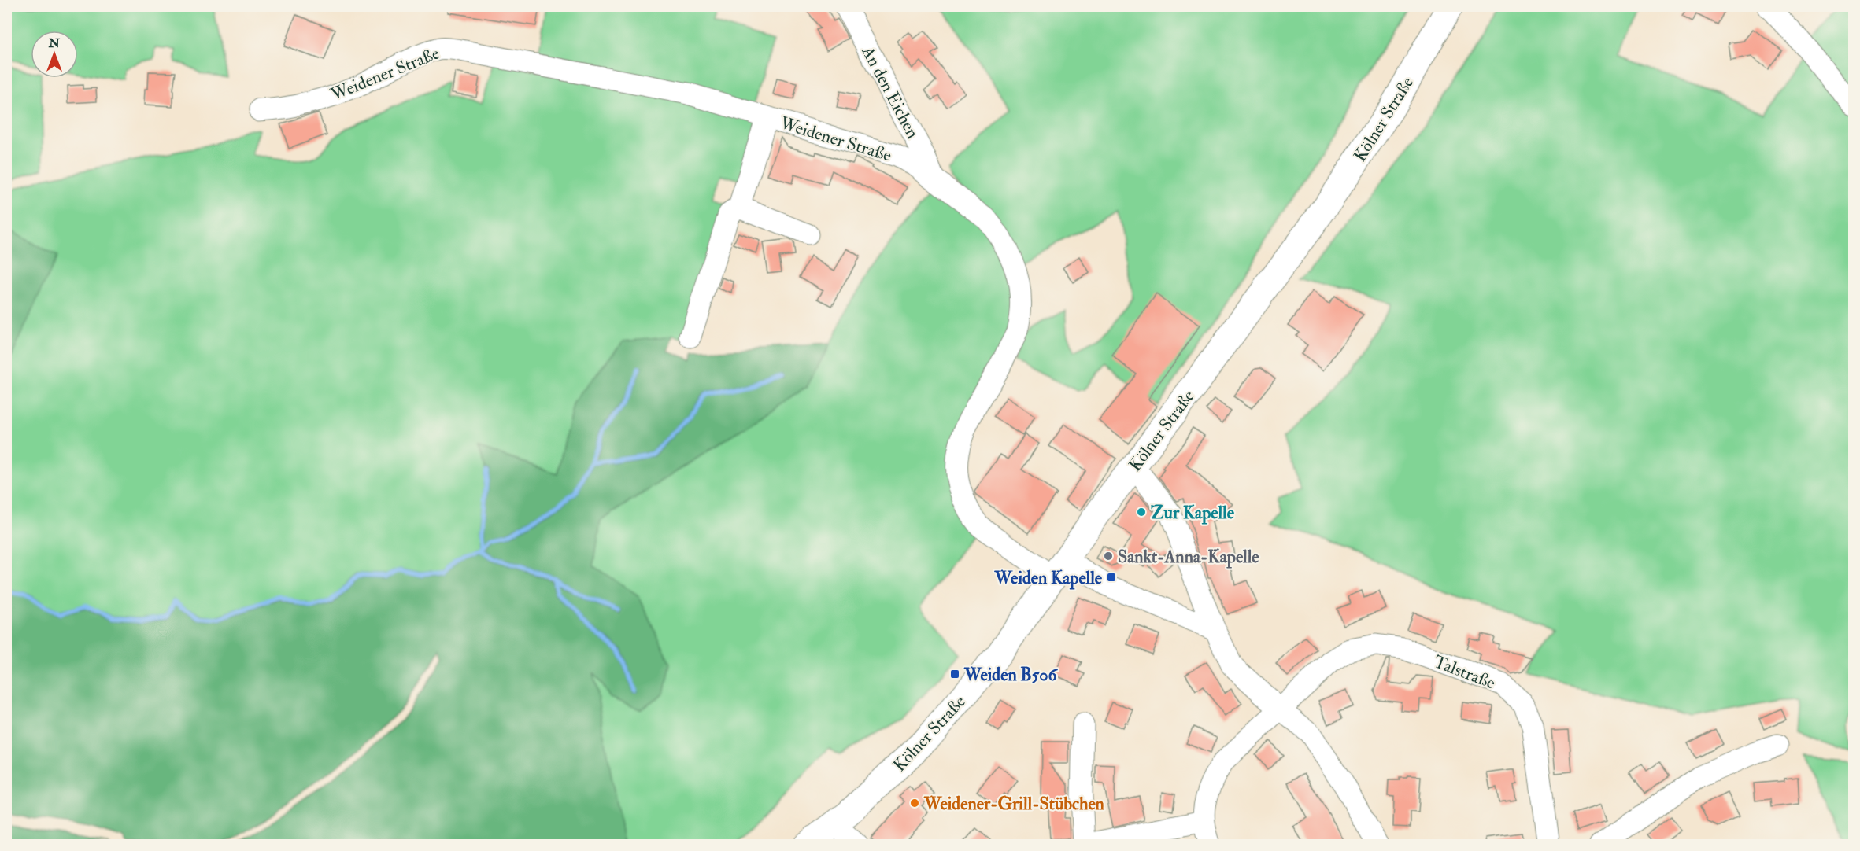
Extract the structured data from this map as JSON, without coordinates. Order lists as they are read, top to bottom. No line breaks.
{"streets":{"main road":["Kölner Straße"],"street":["Weidener Straße","An den Eichen","Talstraße"]},"crossings":[["Weidener Straße","An den Eichen"],["Weidener Straße","Kölner Straße"]],"places":{"other":["Zur Kapelle","Sankt-Anna-Kapelle","Weidener-Grill-Stübchen"],"transit":["Weiden Kapelle","Weiden B506"]},"north":"top"}
